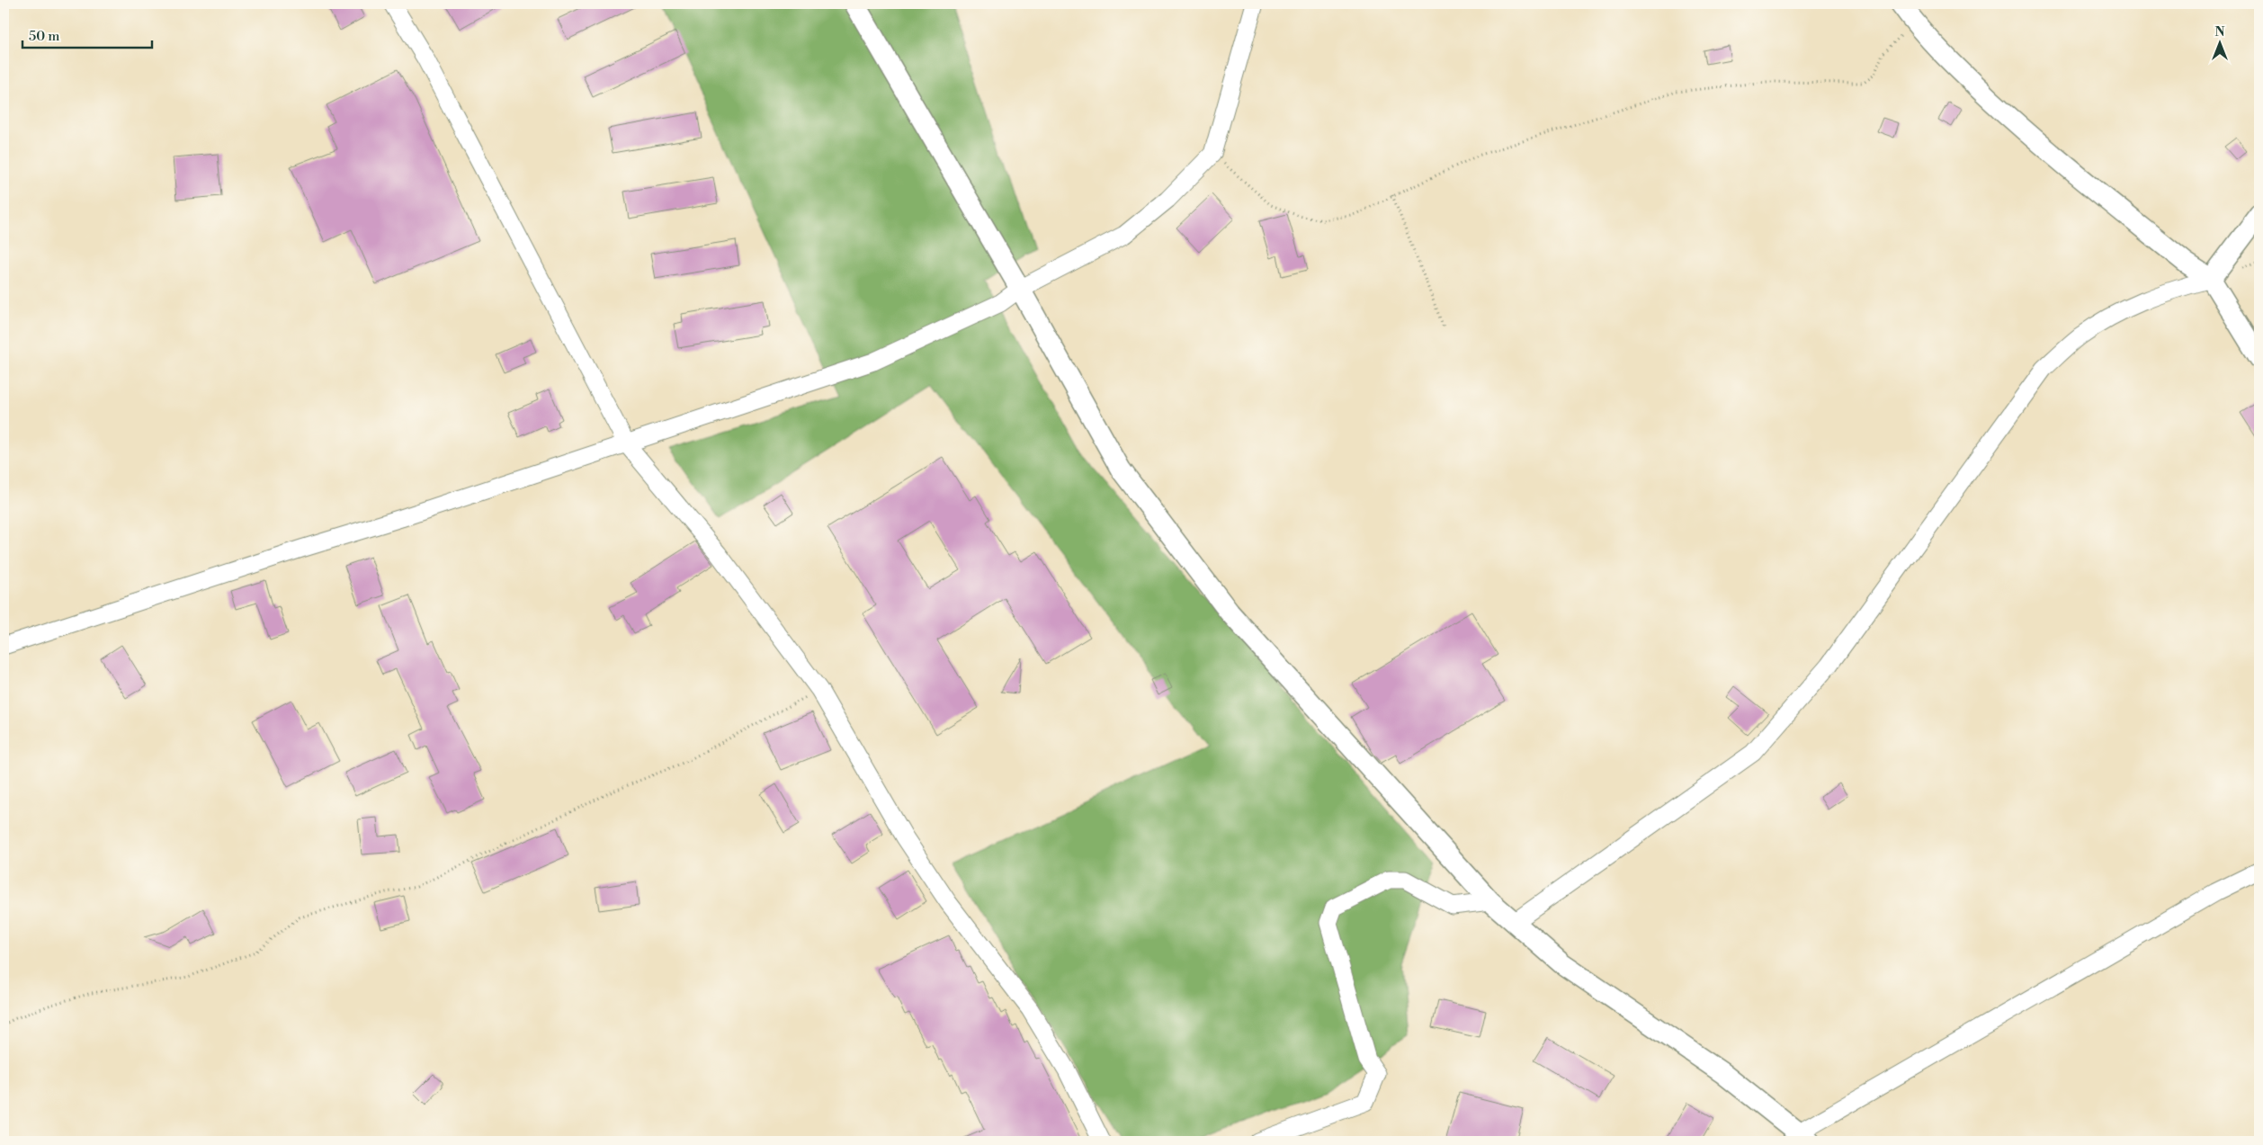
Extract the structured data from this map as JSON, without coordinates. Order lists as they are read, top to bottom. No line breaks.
{"scale_bar":"50 m","north":"top"}
